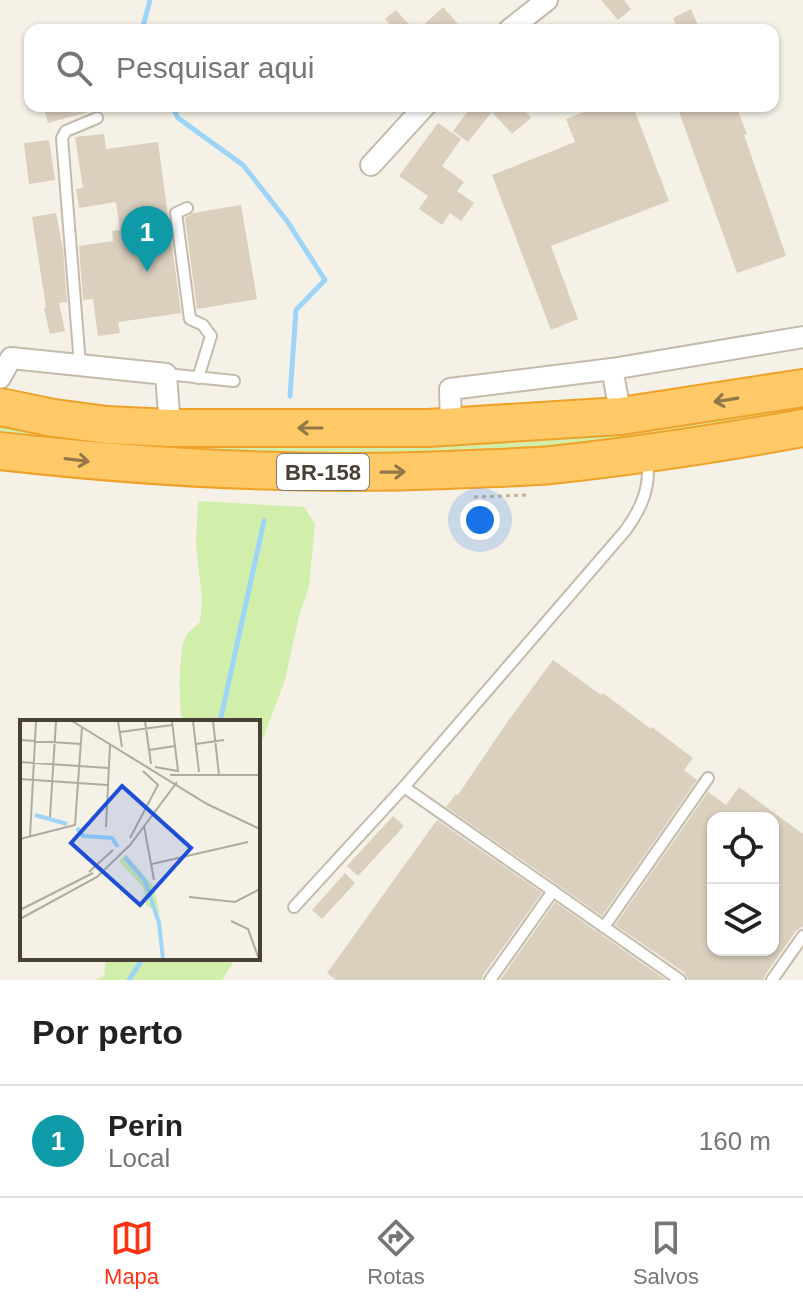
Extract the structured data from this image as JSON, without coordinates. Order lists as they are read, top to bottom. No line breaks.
{"streets":{"highway":["BR-158"]},"page":{"search":"Pesquisar aqui","pins":"1","heading":"Por perto","list":[{"mark":"1","name":"Perin","note":"Local","value":"160 m"}],"nav":["Mapa","Rotas","Salvos"]}}
